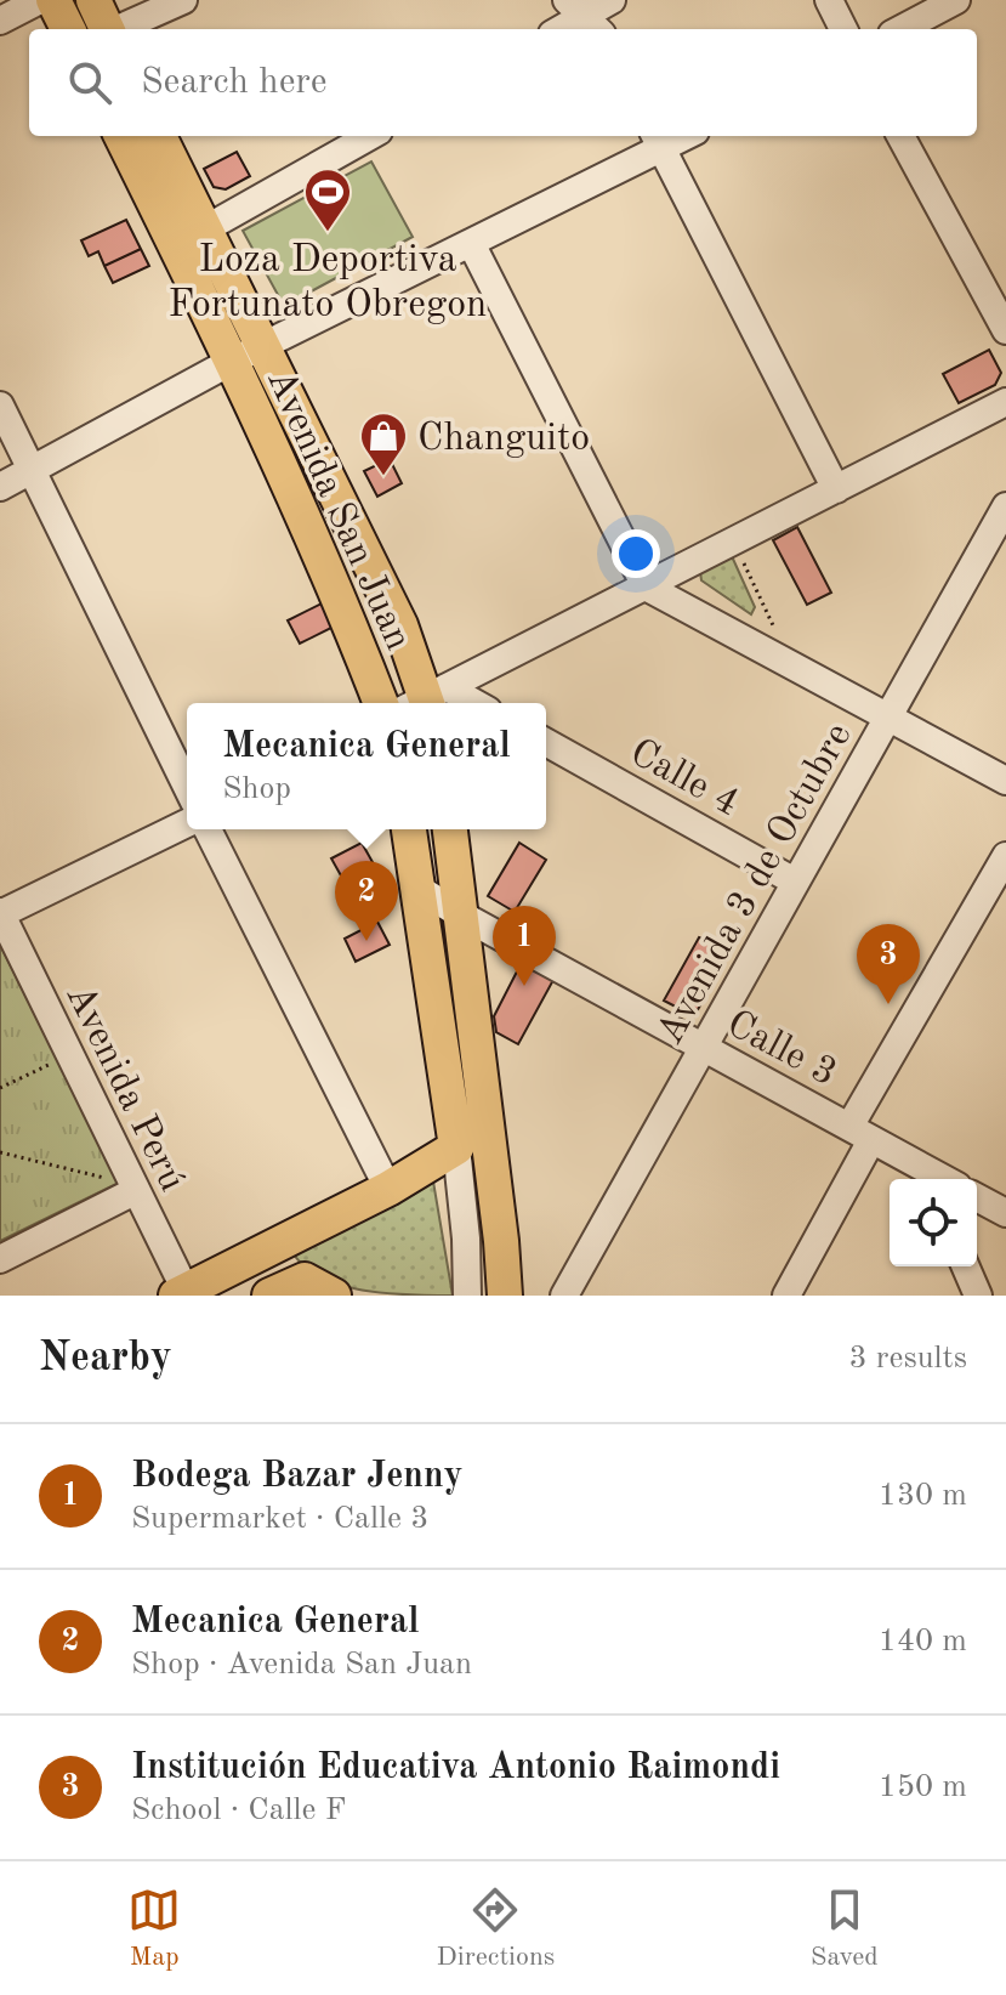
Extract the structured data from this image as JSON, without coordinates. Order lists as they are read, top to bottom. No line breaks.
{"streets":{"main road":["Avenida San Juan"],"street":["Calle 4","Avenida 3 de Octubre","Calle 3","Avenida Perú"]},"crossings":[["Calle 4","Avenida 3 de Octubre"],["Avenida 3 de Octubre","Calle 3"]],"places":{"sports":["Loza Deportiva Fortunato Obregon"],"shop":["Changuito"]},"page":{"search":"Search here","popup":["Mecanica General","Shop"],"pins":["2","1","3"],"heading":["Nearby","3 results"],"list":[{"mark":"1","name":"Bodega Bazar Jenny","note":"Supermarket · Calle 3","value":"130 m"},{"mark":"2","name":"Mecanica General","note":"Shop · Avenida San Juan","value":"140 m"},{"mark":"3","name":"Institución Educativa Antonio Raimondi","note":"School · Calle F","value":"150 m"}],"nav":["Map","Directions","Saved"]}}
